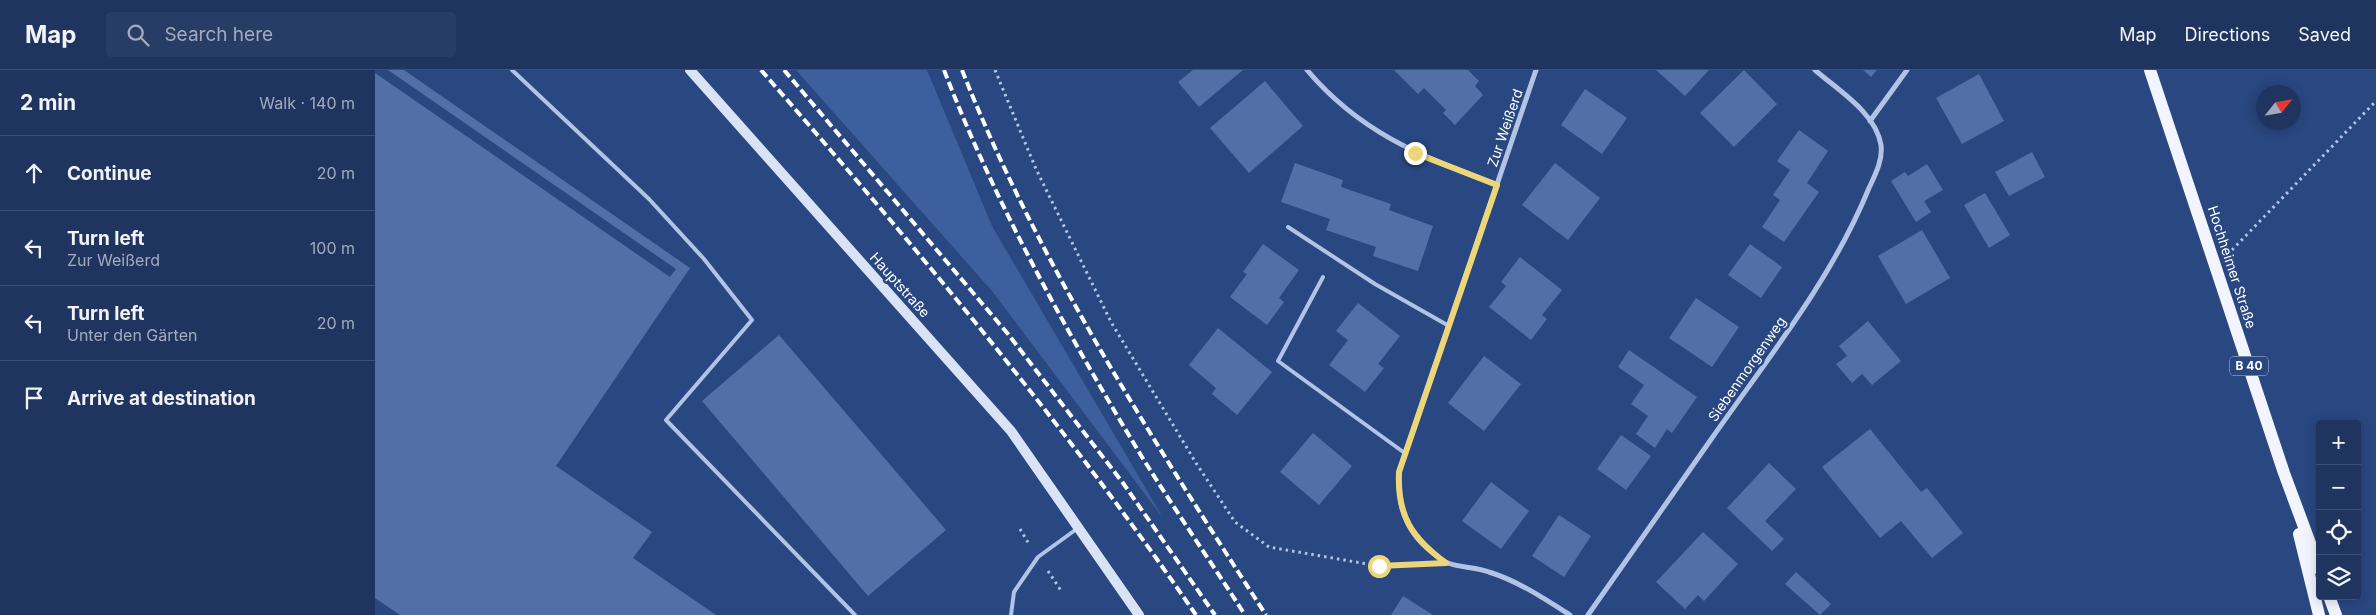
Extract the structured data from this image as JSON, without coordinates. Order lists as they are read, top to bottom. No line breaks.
{"streets":{"main road":["Hochheimer Straße","B 40"],"street":["Zur Weißerd","Hauptstraße","Siebenmorgenweg"]},"north":"top right","page":{"header":"Map","search":"Search here","nav":["Map","Directions","Saved"],"heading":["2 min","Walk · 140 m"],"list":[["Continue","20 m"],["Turn left","Zur Weißerd","100 m"],["Turn left","Unter den Gärten","20 m"],"Arrive at destination"],"map_buttons":["+","−"]}}
